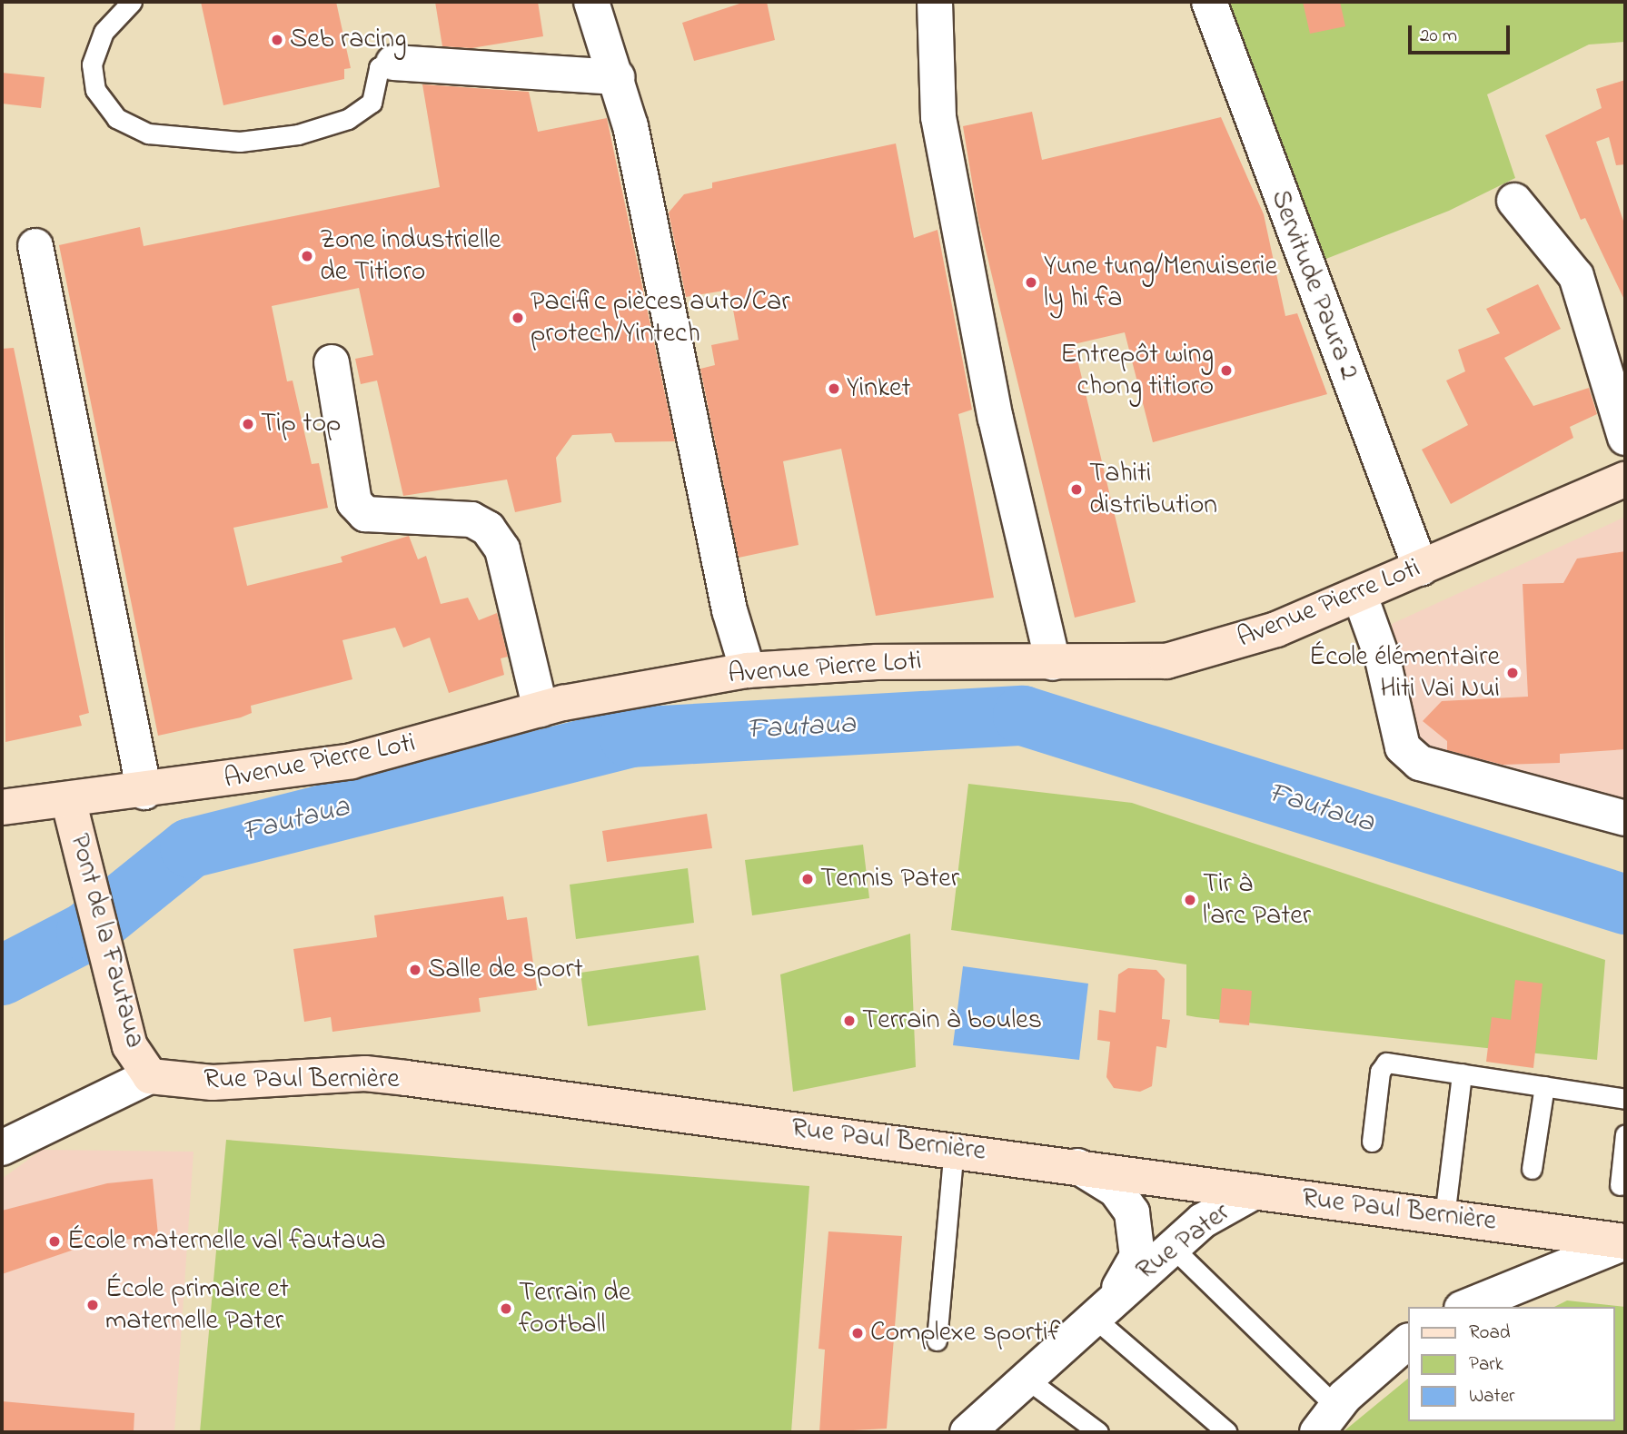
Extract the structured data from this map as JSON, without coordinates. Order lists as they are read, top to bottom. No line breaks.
{"streets":{"main road":["Avenue Pierre Loti","Pont de la Fautaua","Rue Paul Bernière"],"street":["Servitude Paura 2","Rue Pater"]},"crossings":[["Servitude Paura 2","Avenue Pierre Loti"],["Avenue Pierre Loti","Pont de la Fautaua"],["Pont de la Fautaua","Rue Paul Bernière"],["Rue Paul Bernière","Rue Pater"]],"water":["Fautaua"],"places":["Seb racing","Zone industrielle de Titioro","Yune tung/Menuiserie ly hi fa","Pacific pièces auto/Car protech/Yintech","Entrepôt wing chong titioro","Yinket","Tip top","Tahiti distribution","École élémentaire Hiti Vai Nui","Tennis Pater","Tir à l'arc Pater","Salle de sport","Terrain à boules","École maternelle val fautaua","École primaire et maternelle Pater","Terrain de football","Complexe sportif"],"legend":["Road","Park","Water"],"scale_bar":"20 m"}
